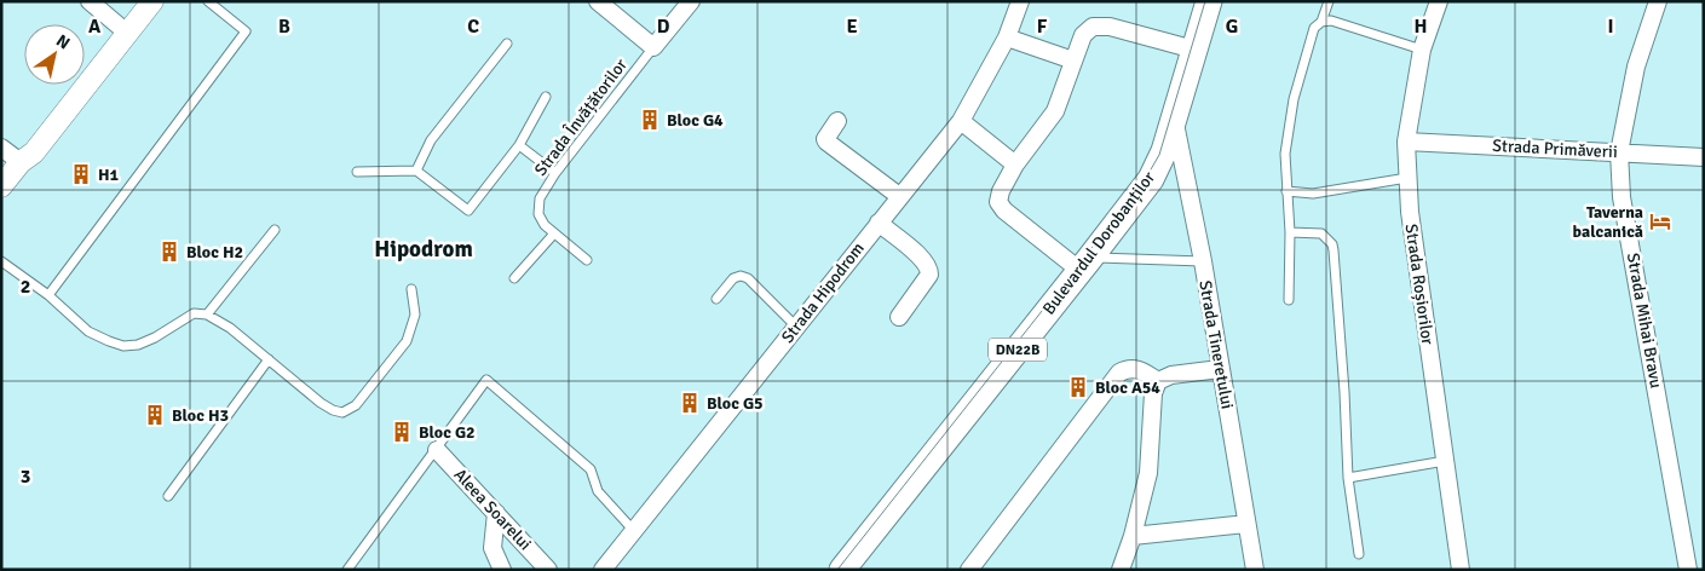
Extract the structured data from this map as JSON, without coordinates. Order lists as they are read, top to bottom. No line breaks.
{"streets":{"main road":["Bulevardul Dorobanților","DN22B"],"street":["Strada Primăverii","Strada Roșiorilor","Strada Hipodrom","Strada Mihai Bravu","Strada Tineretului","Aleea Soarelui"],"lane":["Strada Învățătorilor"]},"crossings":[["Strada Primăverii","Strada Roșiorilor"],["Strada Primăverii","Strada Mihai Bravu"],["Bulevardul Dorobanților","Strada Tineretului"]],"districts":["Hipodrom"],"places":{"building":["Bloc G4","H1","Bloc H2","Bloc A54","Bloc G5","Bloc H3","Bloc G2"],"hotel":["Taverna balcanică"]},"north":"top right","grid":{"columns":["A","B","C","D","E","F","G","H","I"],"rows":["2","3"]}}
